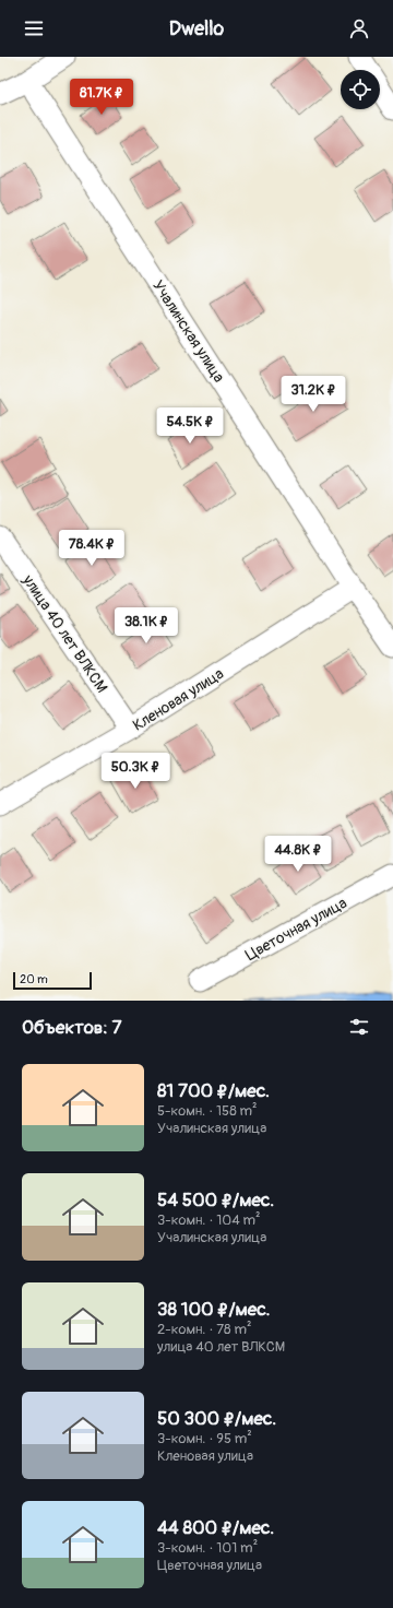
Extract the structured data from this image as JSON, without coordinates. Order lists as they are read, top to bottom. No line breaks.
{"streets":{"street":["Учалинская улица","улица 40 лет ВЛКСМ","Кленовая улица","Цветочная улица"]},"crossings":[["Учалинская улица","Кленовая улица"],["улица 40 лет ВЛКСМ","Кленовая улица"]],"scale_bar":"20 m","page":{"header":"Dwello","price":["81.7K ₽","31.2K ₽","54.5K ₽","78.4K ₽","38.1K ₽","50.3K ₽","44.8K ₽"],"scale":"20 m","heading":"Объектов: 7","list":[{"name":"81 700 ₽/мес.","note":"5-комн. · 158 m² · Учалинская улица"},{"name":"54 500 ₽/мес.","note":"3-комн. · 104 m² · Учалинская улица"},{"name":"38 100 ₽/мес.","note":"2-комн. · 78 m² · улица 40 лет ВЛКСМ"},{"name":"50 300 ₽/мес.","note":"3-комн. · 95 m² · Кленовая улица"},{"name":"44 800 ₽/мес.","note":"3-комн. · 101 m² · Цветочная улица"}]}}
